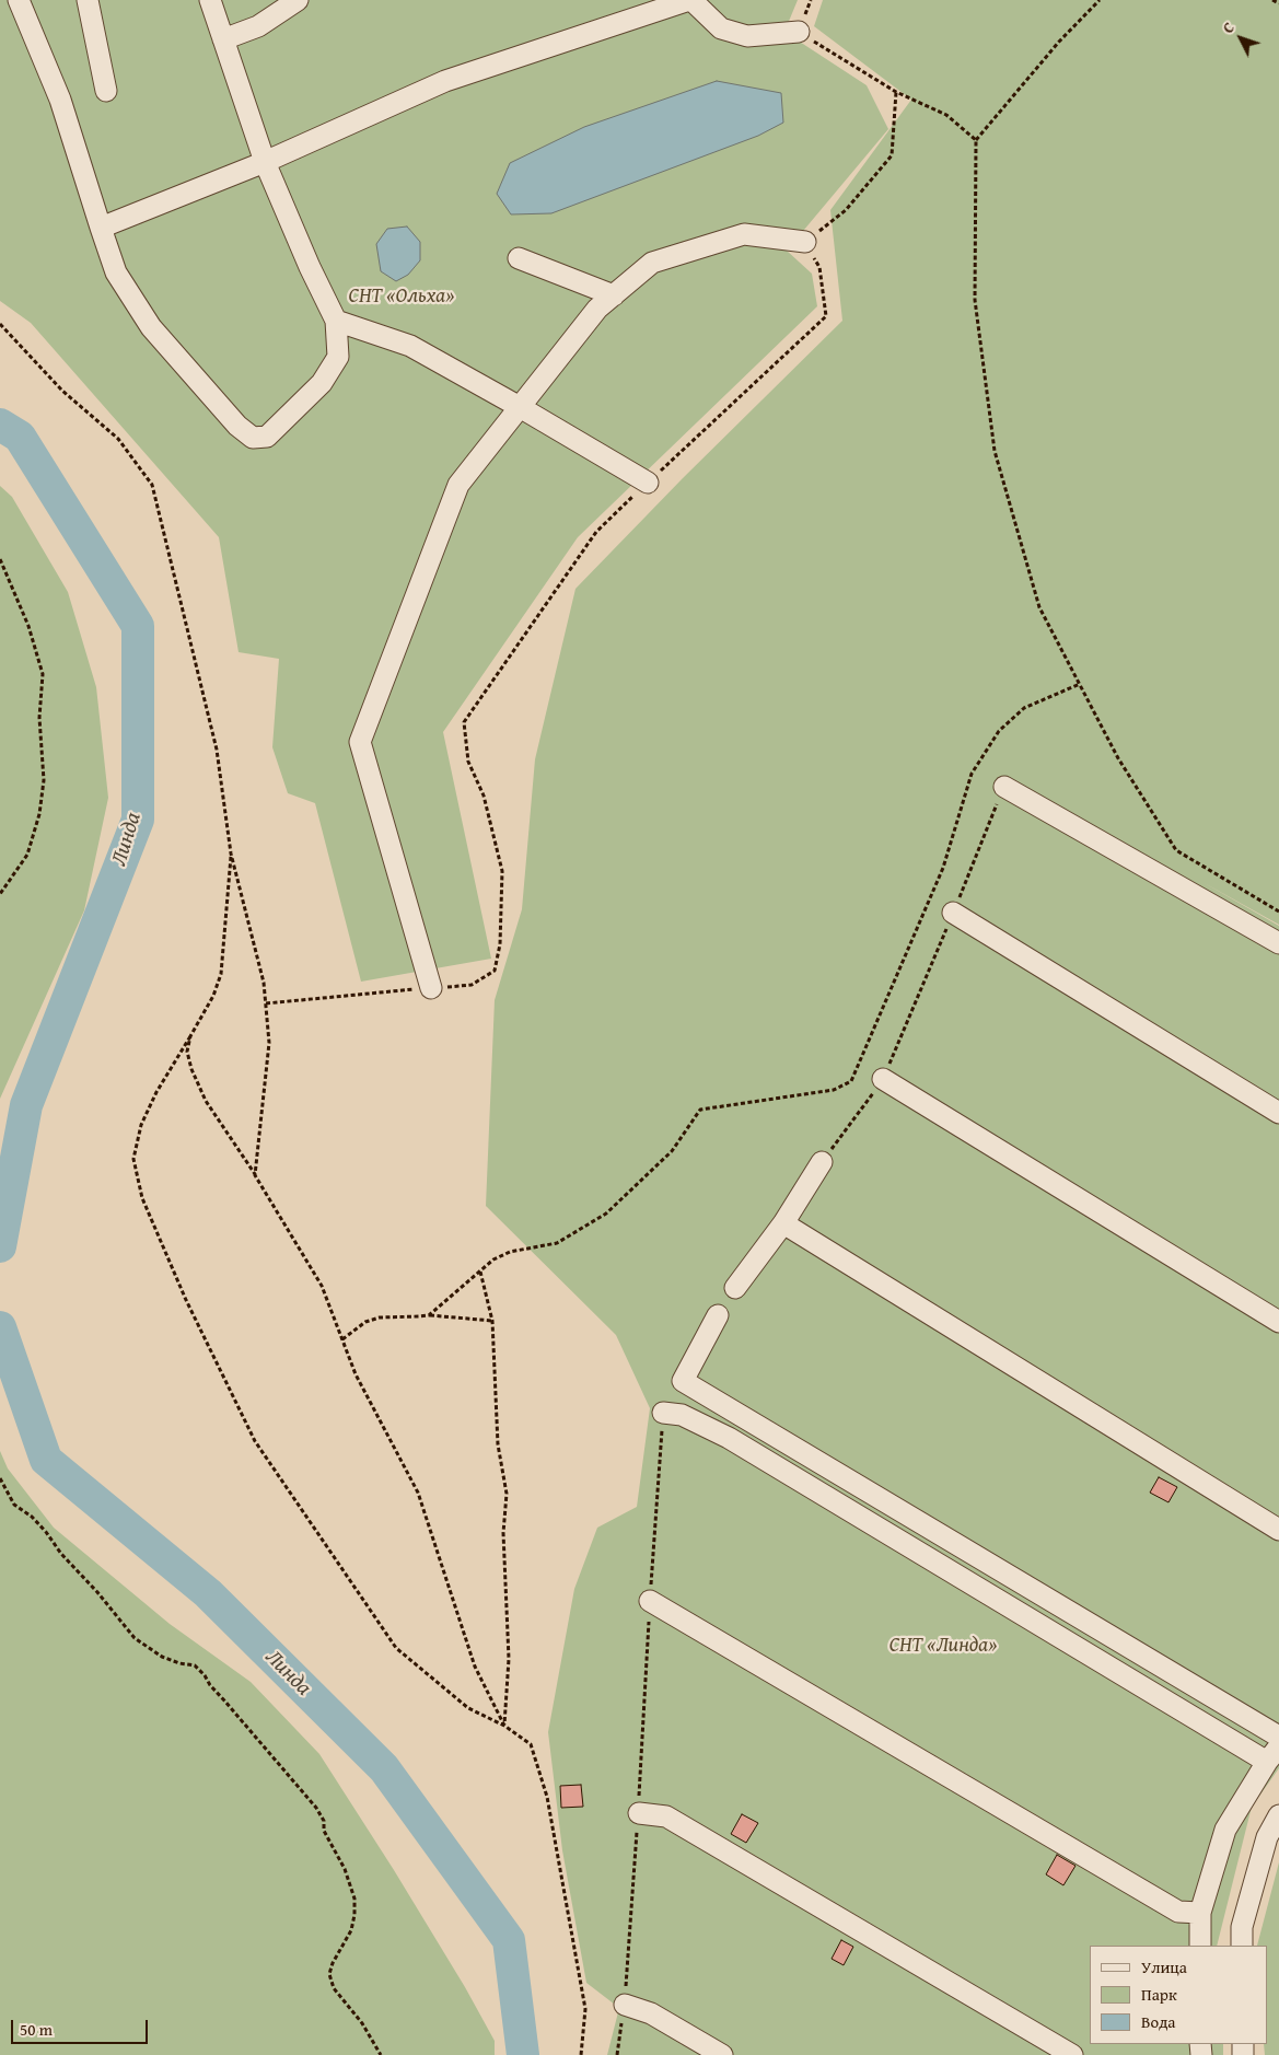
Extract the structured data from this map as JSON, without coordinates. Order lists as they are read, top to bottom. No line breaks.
{"water":["Линда"],"parks":["СНТ «Ольха»","СНТ «Линда»"],"legend":["Улица","Парк","Вода"],"scale_bar":"50 m","north":"top left"}
